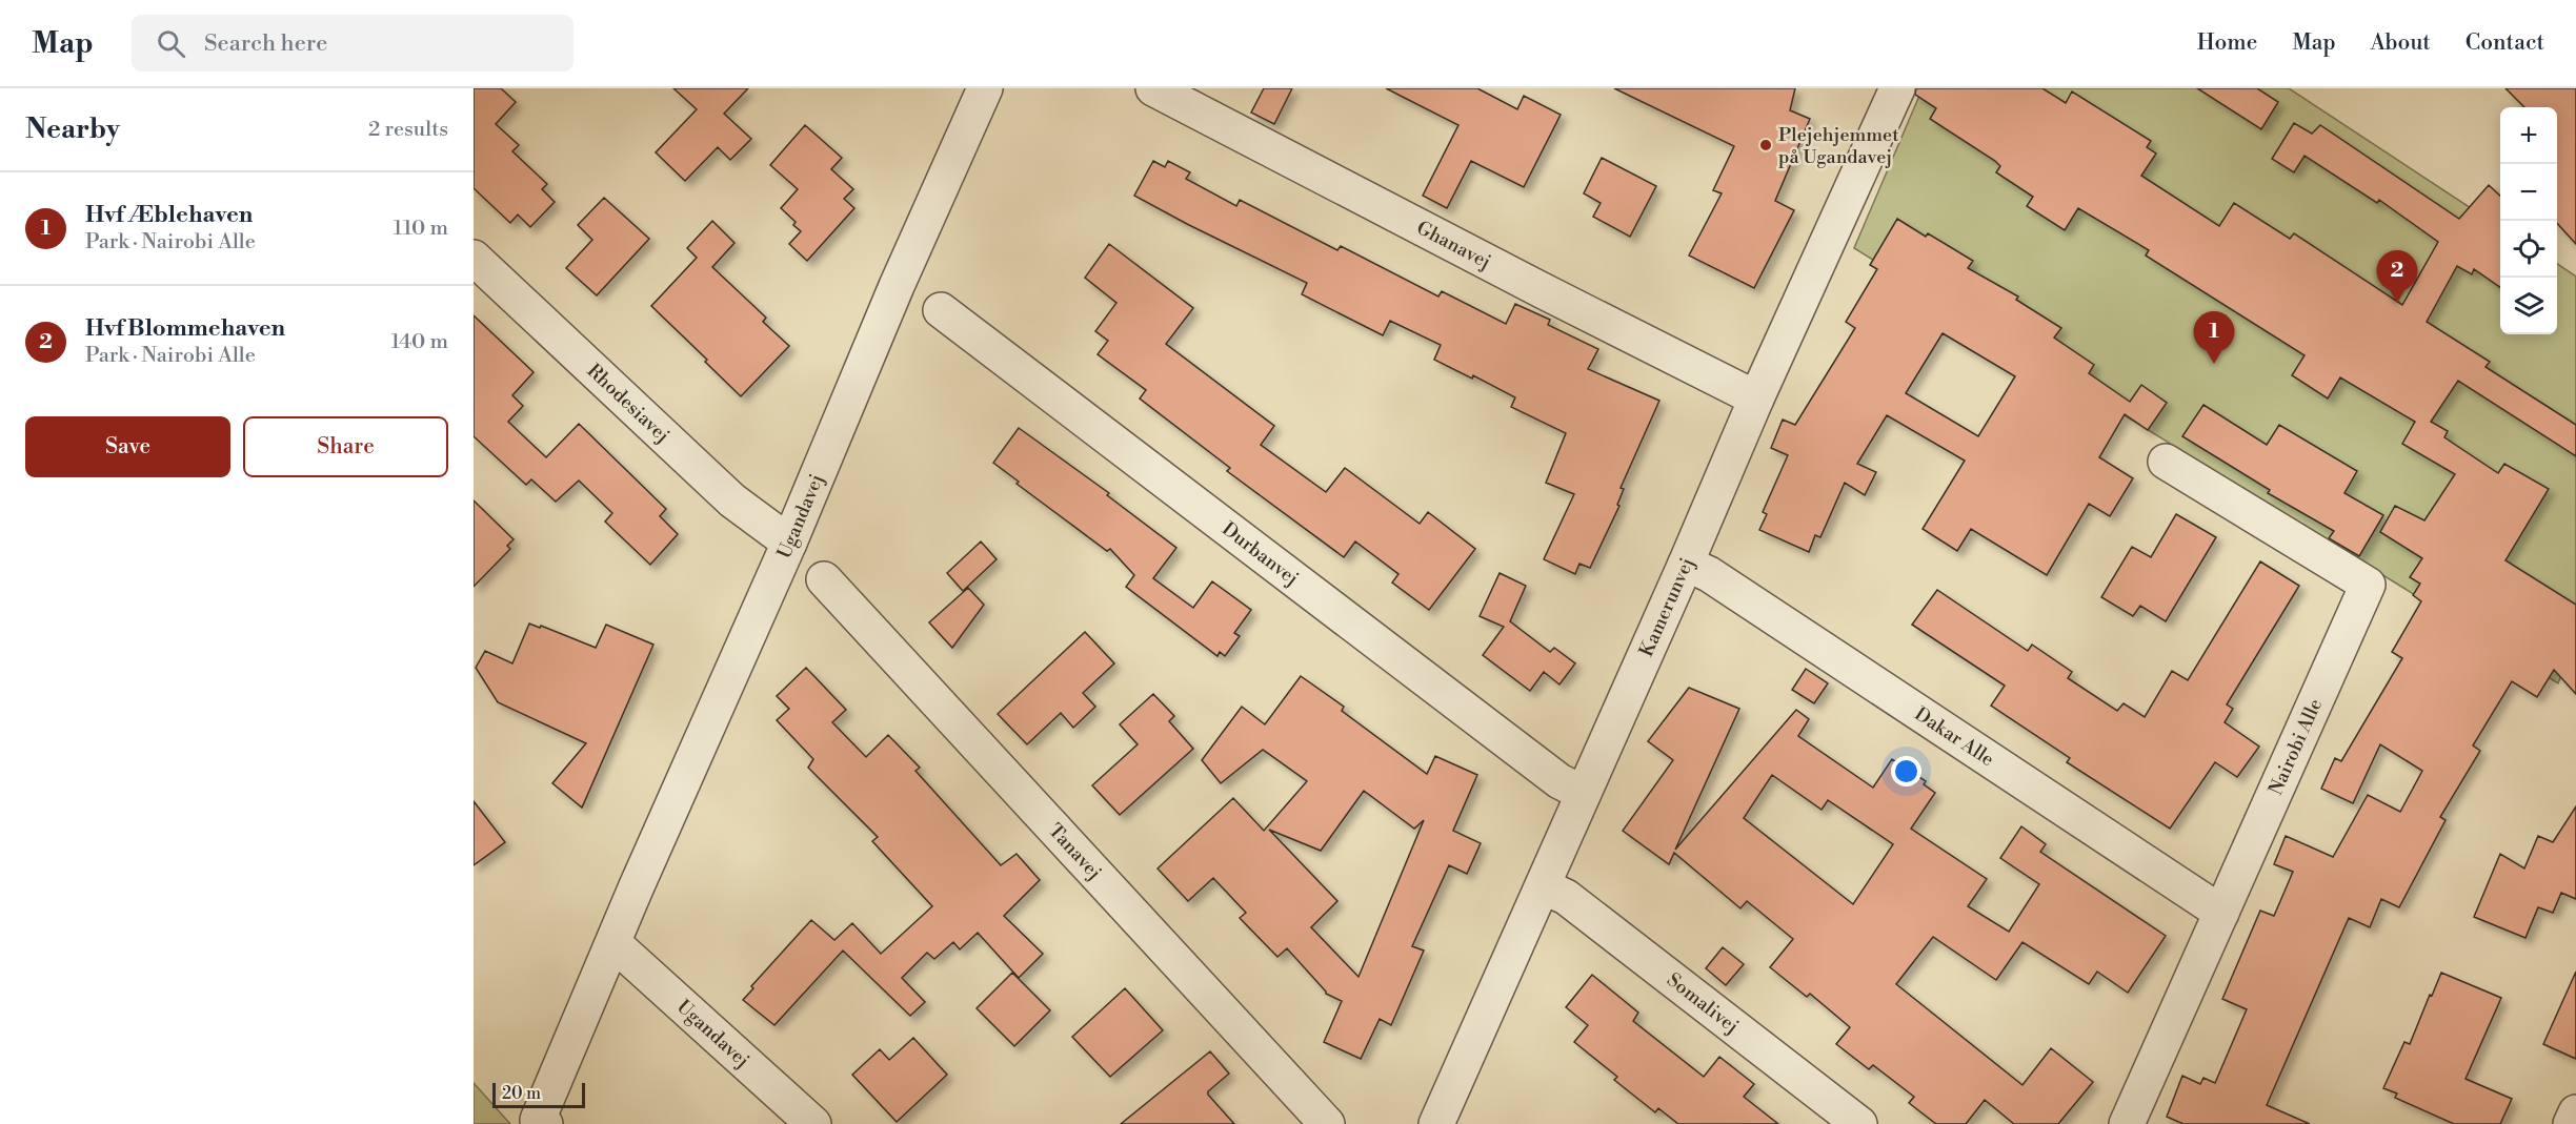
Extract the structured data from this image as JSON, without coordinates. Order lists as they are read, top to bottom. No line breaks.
{"streets":{"street":["Ghanavej","Rhodesiavej","Ugandavej","Durbanvej","Kamerunvej","Dakar Alle","Nairobi Alle","Tanavej","Somalivej"]},"crossings":[["Ghanavej","Kamerunvej"],["Rhodesiavej","Ugandavej"],["Durbanvej","Kamerunvej"],["Kamerunvej","Dakar Alle"],["Kamerunvej","Somalivej"],["Dakar Alle","Nairobi Alle"]],"places":["Plejehjemmet på Ugandavej"],"scale_bar":"20 m","page":{"header":"Map","search":"Search here","nav":["Home","Map","About","Contact"],"heading":["Nearby","2 results"],"map_buttons":["+","−"],"list":[{"mark":"1","name":"Hvf Æblehaven","note":"Park · Nairobi Alle","value":"110 m"},{"mark":"2","name":"Hvf Blommehaven","note":"Park · Nairobi Alle","value":"140 m"}],"pins":["2","1"],"buttons":["Save","Share"],"scale":"20 m"}}
